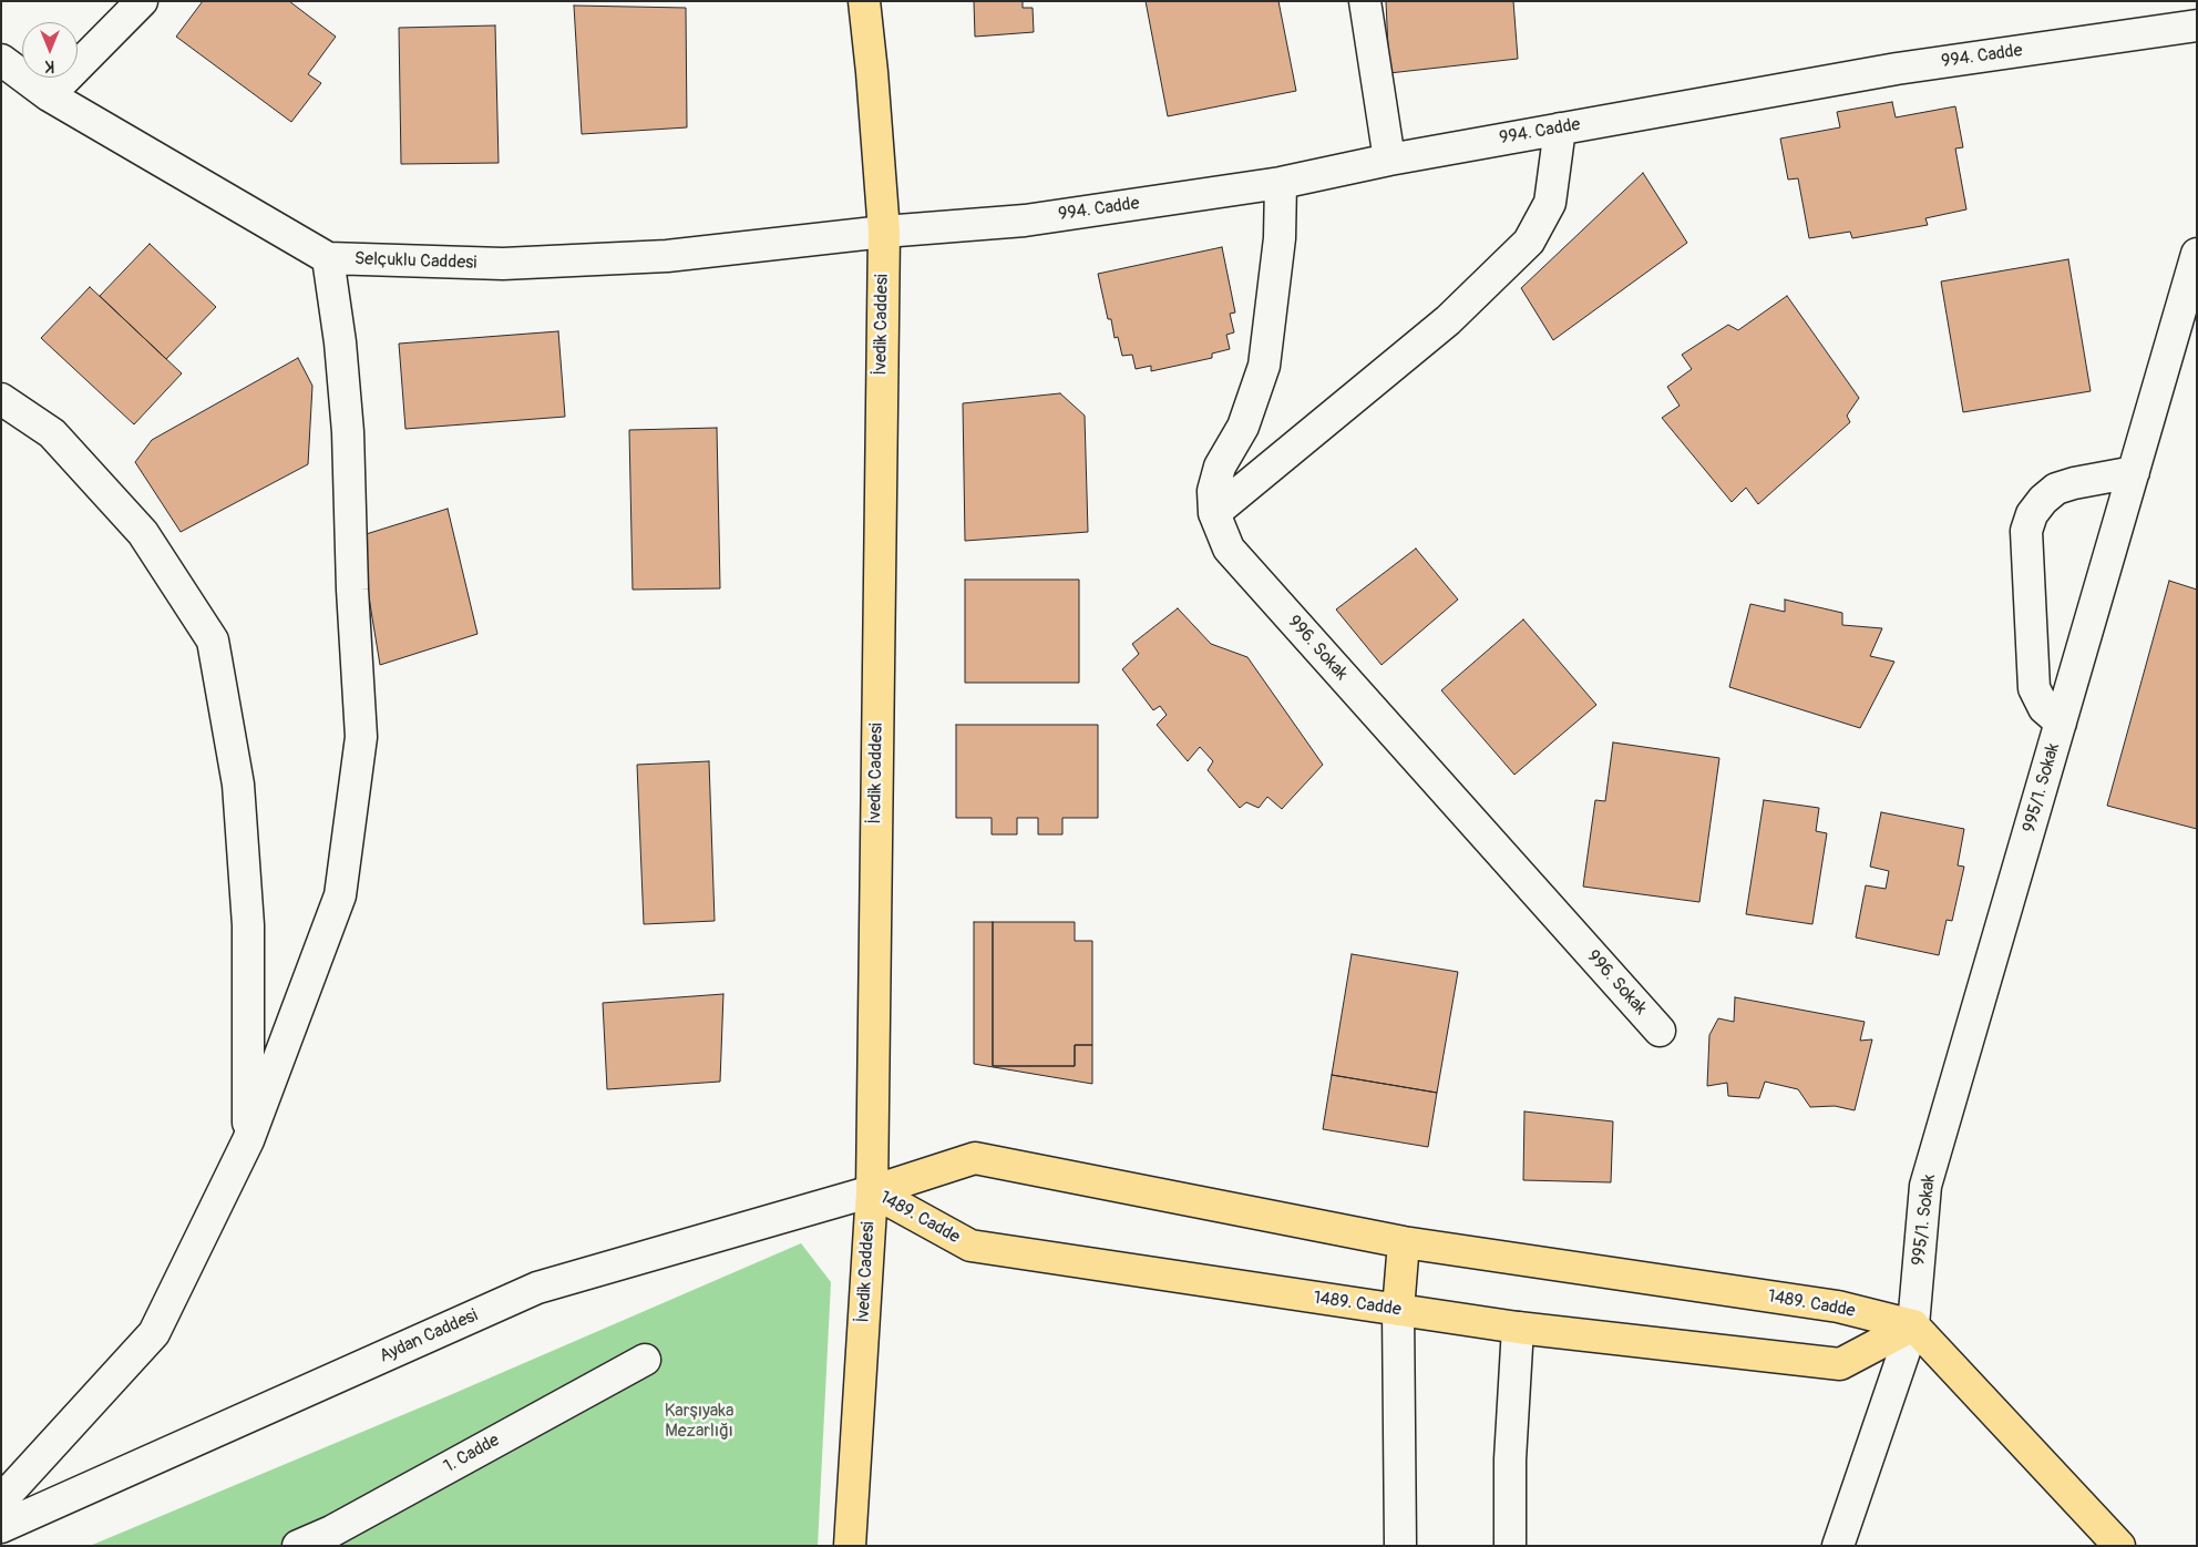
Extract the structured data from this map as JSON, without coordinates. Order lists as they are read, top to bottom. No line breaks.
{"streets":{"main road":["İvedik Caddesi","1489. Cadde"],"street":["994. Cadde","Selçuklu Caddesi","996. Sokak","995/1. Sokak","Aydan Caddesi","1. Cadde"]},"crossings":[["994. Cadde","Selçuklu Caddesi"],["994. Cadde","İvedik Caddesi"],["994. Cadde","996. Sokak"],["Selçuklu Caddesi","İvedik Caddesi"],["İvedik Caddesi","1489. Cadde"],["İvedik Caddesi","Aydan Caddesi"],["995/1. Sokak","1489. Cadde"],["1489. Cadde","Aydan Caddesi"]],"parks":["Karşıyaka Mezarlığı"],"north":"bottom"}
